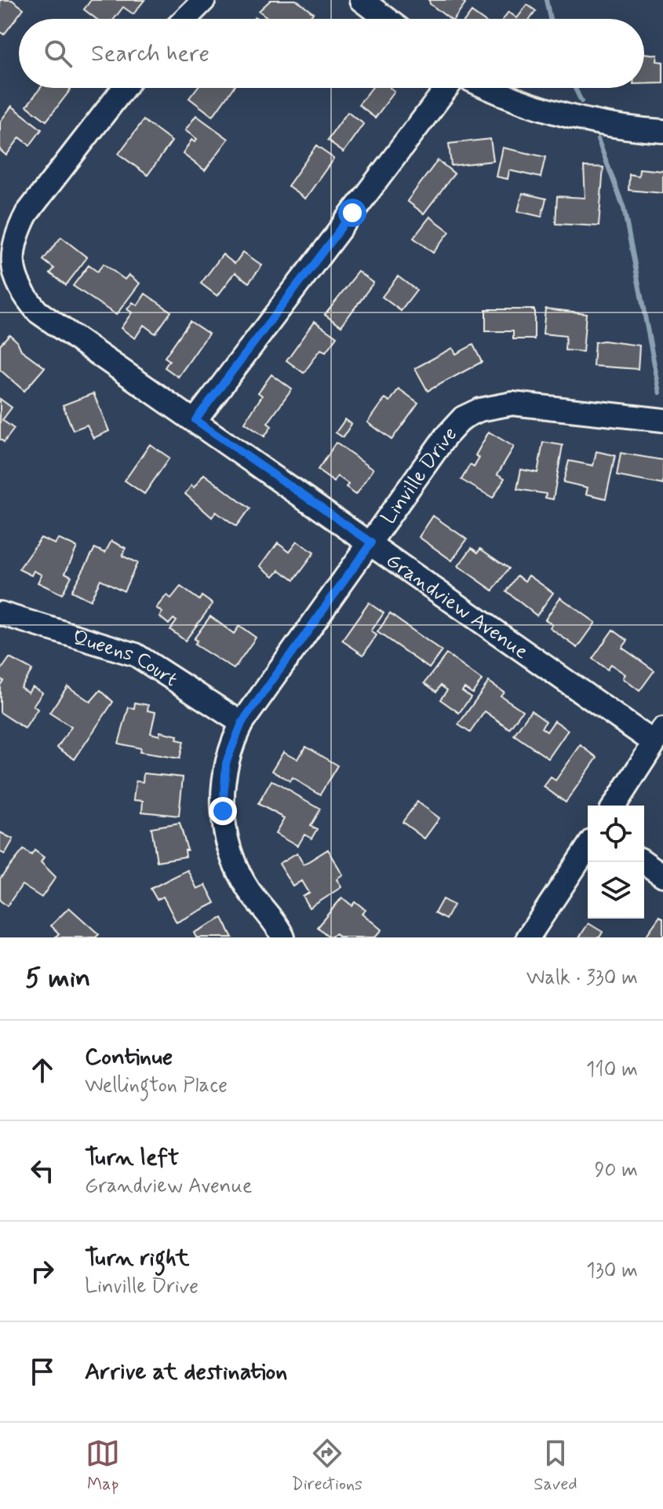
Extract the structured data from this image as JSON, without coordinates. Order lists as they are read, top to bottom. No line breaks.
{"streets":{"street":["Linville Drive","Grandview Avenue","Queens Court"]},"crossings":[["Linville Drive","Grandview Avenue"],["Linville Drive","Queens Court"]],"page":{"search":"Search here","heading":["5 min","Walk · 330 m"],"list":[["Continue","Wellington Place","110 m"],["Turn left","Grandview Avenue","90 m"],["Turn right","Linville Drive","130 m"],"Arrive at destination"],"nav":["Map","Directions","Saved"]}}
